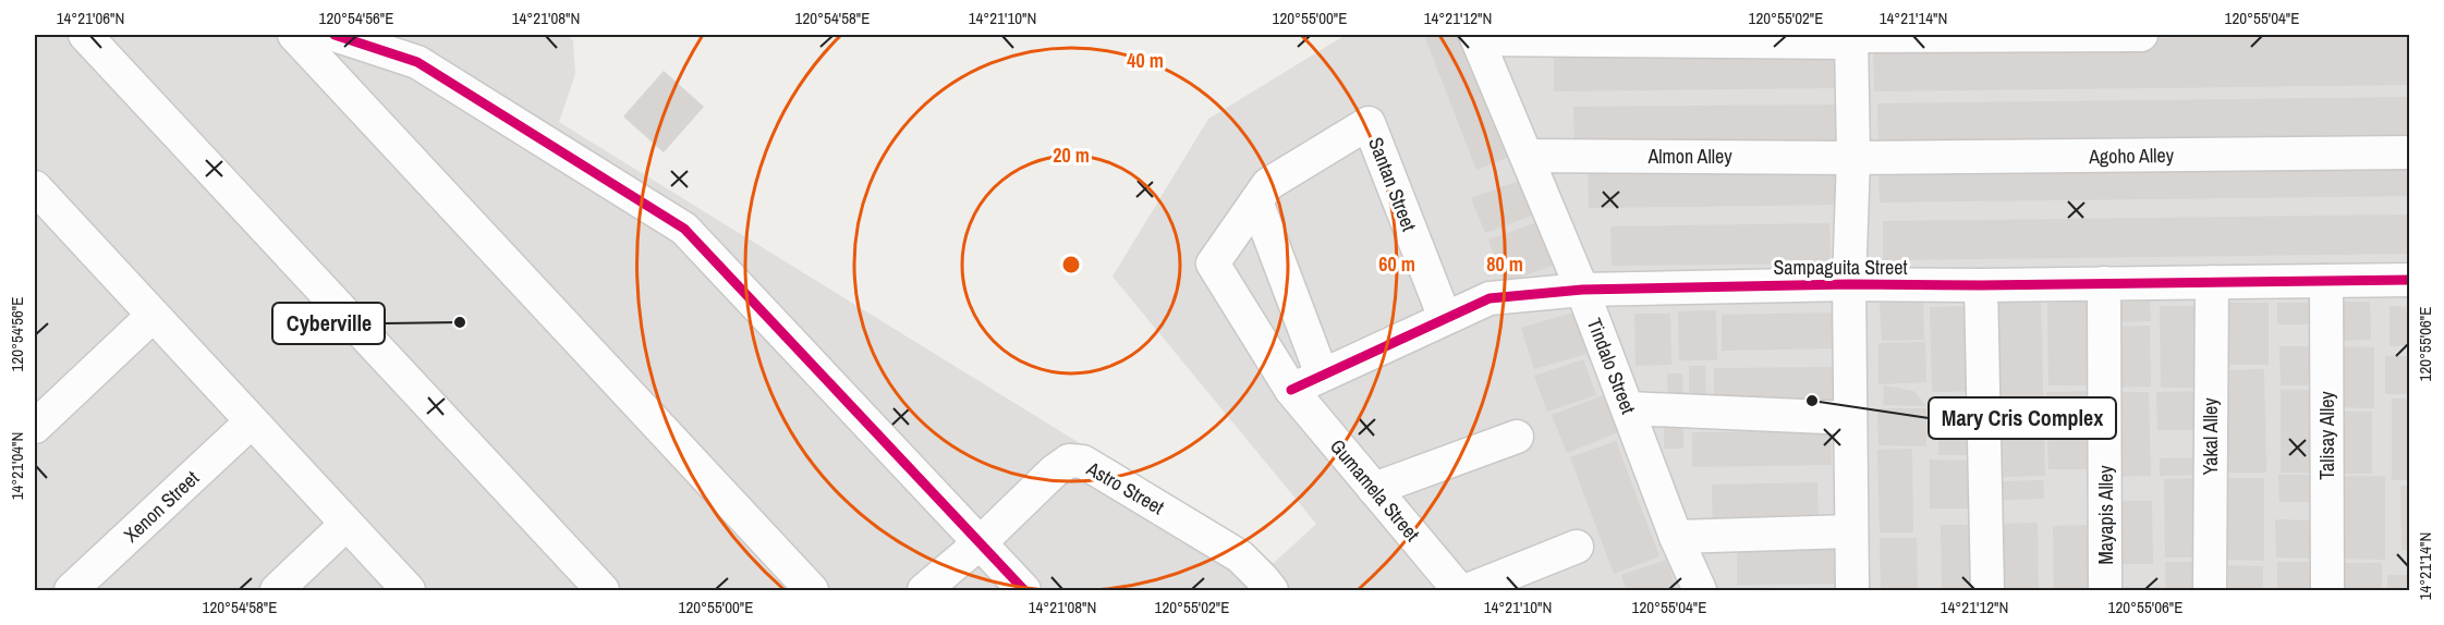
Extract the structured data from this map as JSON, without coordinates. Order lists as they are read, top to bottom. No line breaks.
{"streets":{"street":["Almon Alley","Agoho Alley","Santan Street","Sampaguita Street","Tindalo Street","Talisay Alley","Yakal Alley","Astro Street","Gumamela Street","Xenon Street","Mayapis Alley"]},"crossings":[["Almon Alley","Agoho Alley"],["Almon Alley","Tindalo Street"],["Santan Street","Sampaguita Street"],["Santan Street","Gumamela Street"],["Sampaguita Street","Tindalo Street"],["Sampaguita Street","Talisay Alley"],["Sampaguita Street","Yakal Alley"],["Sampaguita Street","Gumamela Street"],["Sampaguita Street","Mayapis Alley"]],"places":["Cyberville","Mary Cris Complex"],"coordinates":["14°21'06\"N","120°54'56\"E","14°21'08\"N","120°54'58\"E","14°21'10\"N","120°55'00\"E","14°21'12\"N","120°55'02\"E","14°21'14\"N","120°55'04\"E","120°55'06\"E","14°21'04\"N"],"rings":["40 m","20 m","60 m","80 m"]}
